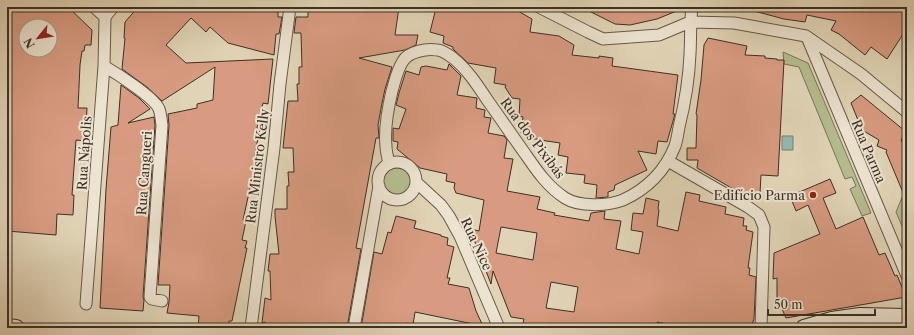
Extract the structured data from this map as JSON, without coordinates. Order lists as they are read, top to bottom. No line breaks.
{"streets":{"street":["Rua dos Pixibás","Rua Parma","Rua Nápolis","Rua Ministro Kelly","Rua Cangueri","Rua Nice"]},"crossings":[["Rua dos Pixibás","Rua Nice"],["Rua Nápolis","Rua Cangueri"]],"places":["Edifício Parma"],"scale_bar":"50 m","north":"bottom left"}
